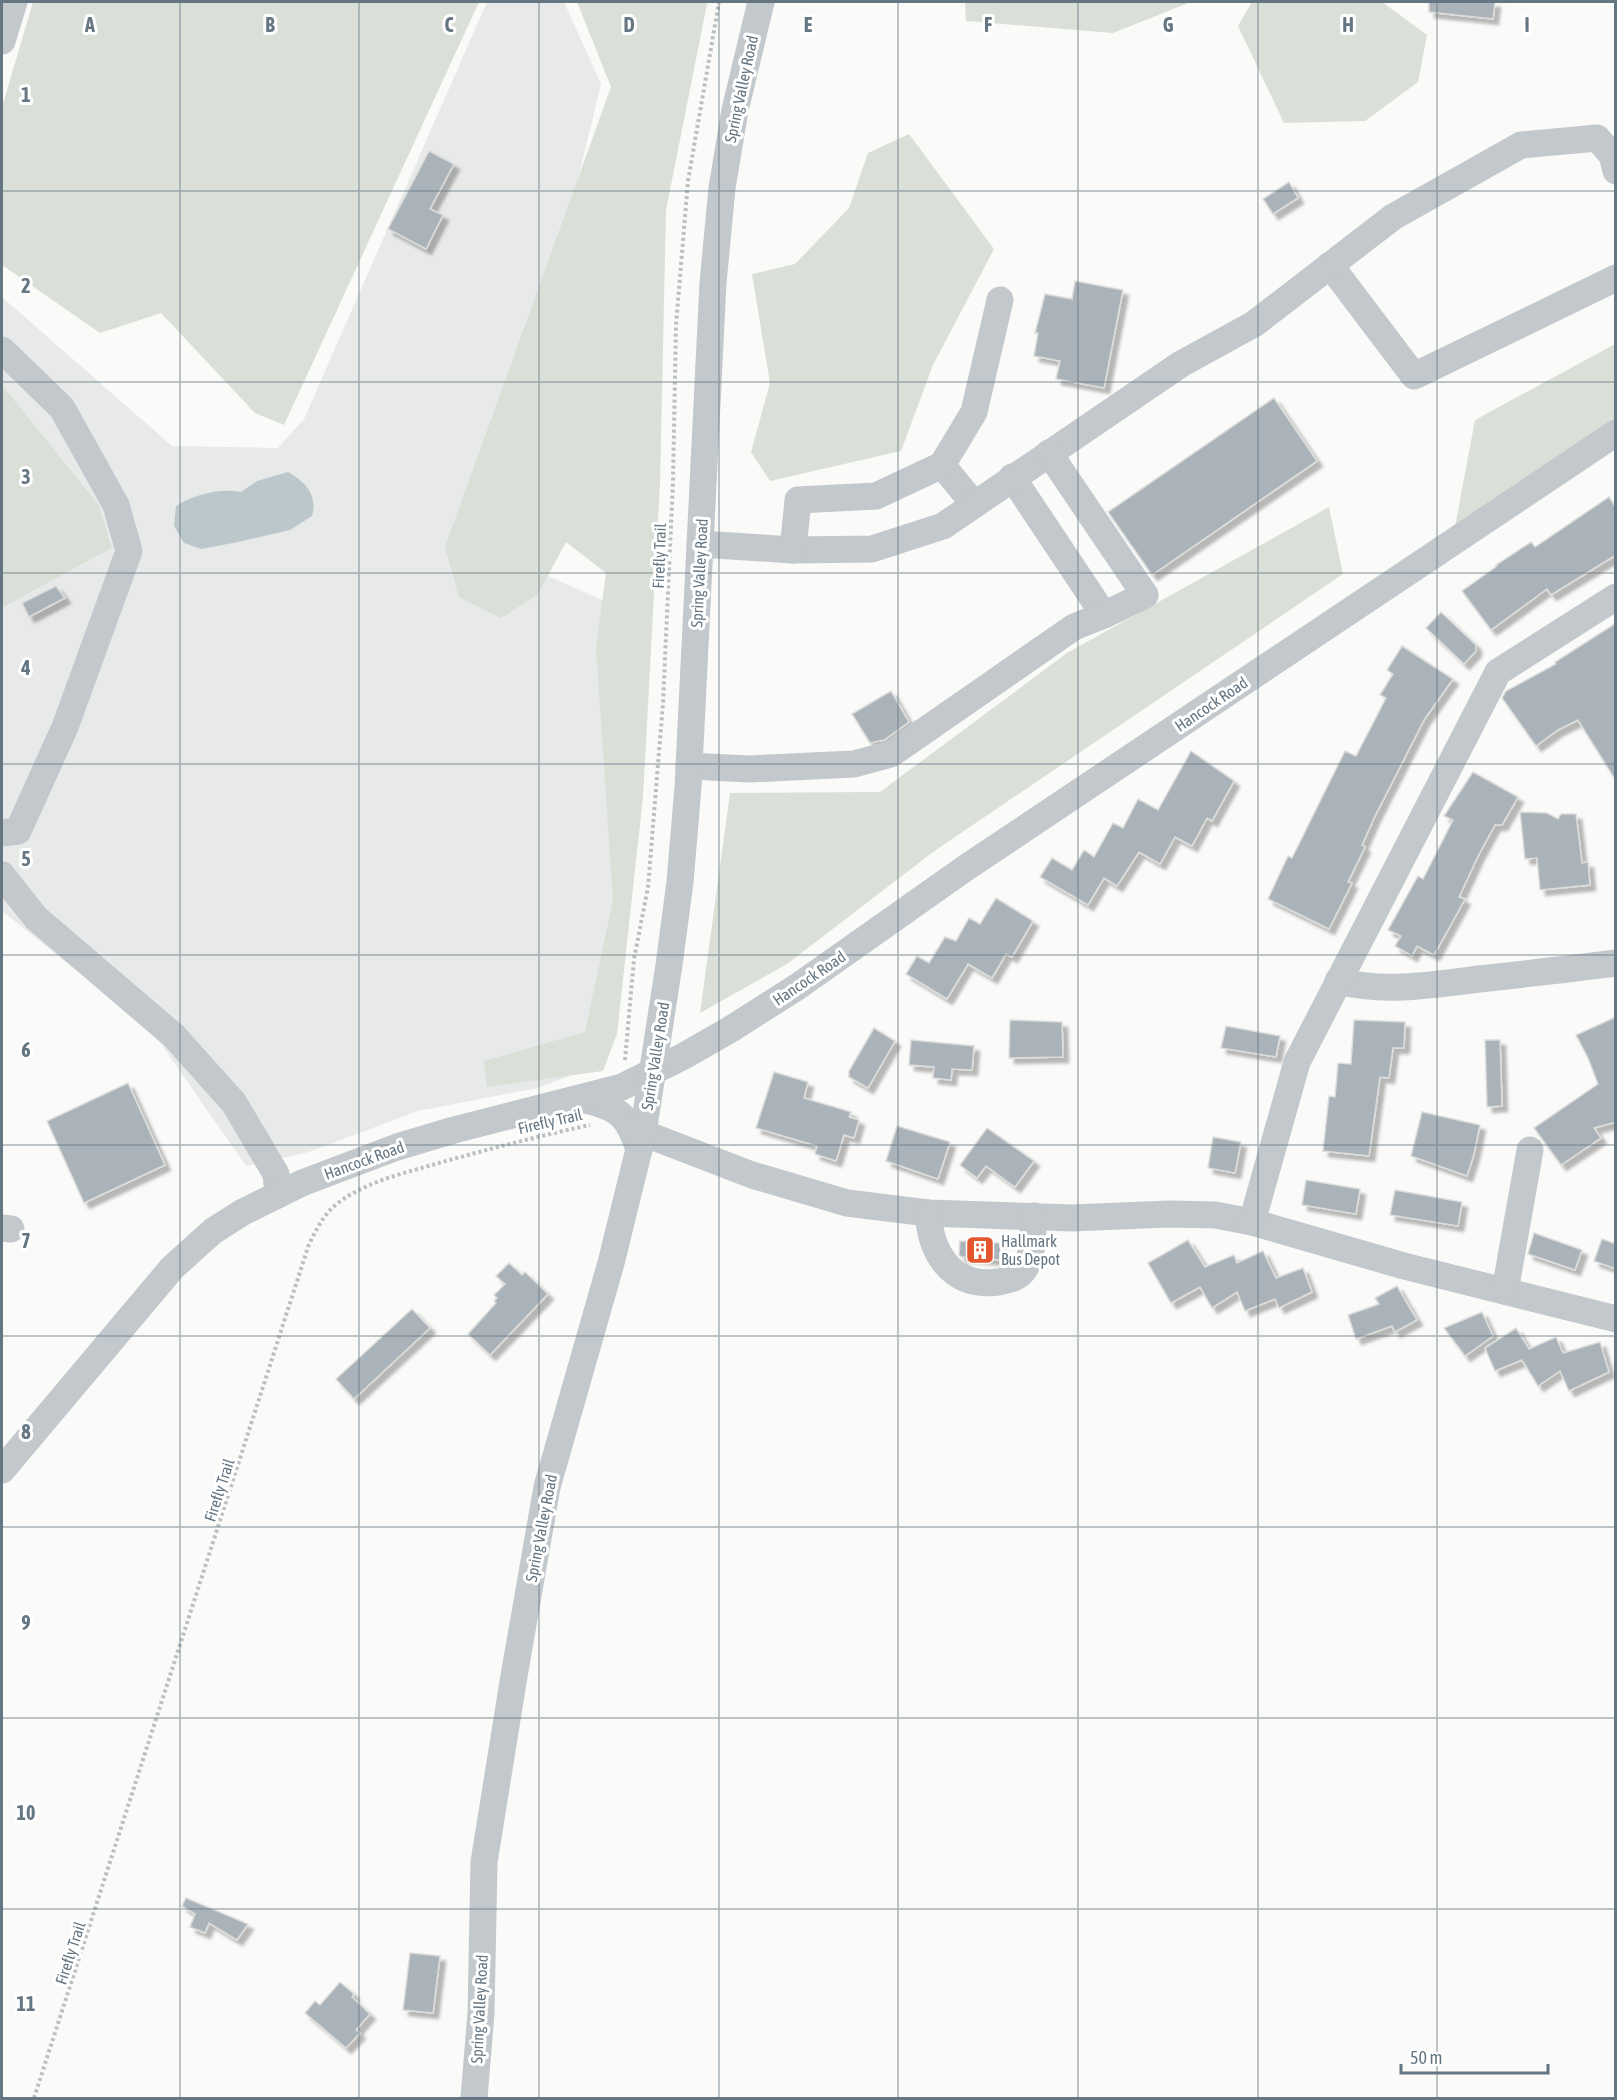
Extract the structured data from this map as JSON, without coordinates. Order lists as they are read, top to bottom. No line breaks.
{"streets":{"street":["Spring Valley Road","Hancock Road"],"path":["Firefly Trail"]},"crossings":[["Spring Valley Road","Hancock Road"]],"places":{"building":["Hallmark Bus Depot"]},"scale_bar":"50 m","grid":{"columns":["A","B","C","D","E","F","G","H","I"],"rows":["1","2","3","4","5","6","7","8","9","10","11"]}}
